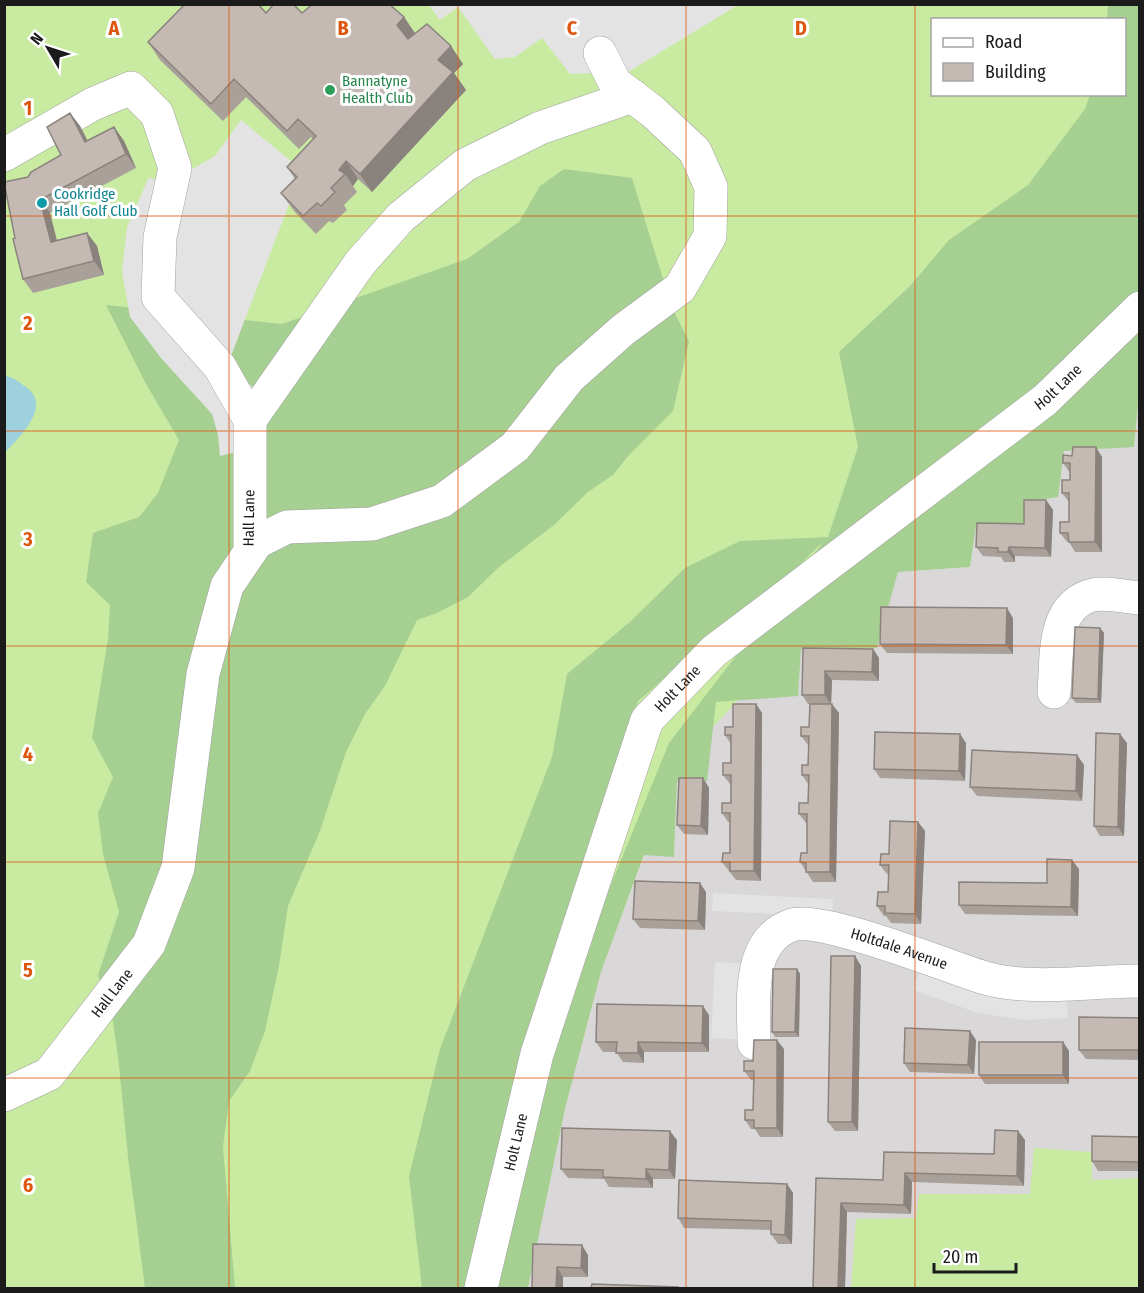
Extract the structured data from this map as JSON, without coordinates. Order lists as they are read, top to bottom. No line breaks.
{"streets":{"street":["Holt Lane","Hall Lane","Holtdale Avenue"]},"places":["Bannatyne Health Club","Cookridge Hall Golf Club"],"legend":["Road","Building"],"scale_bar":"20 m","north":"top left","grid":{"columns":["A","B","C","D"],"rows":["1","2","3","4","5","6"]}}
